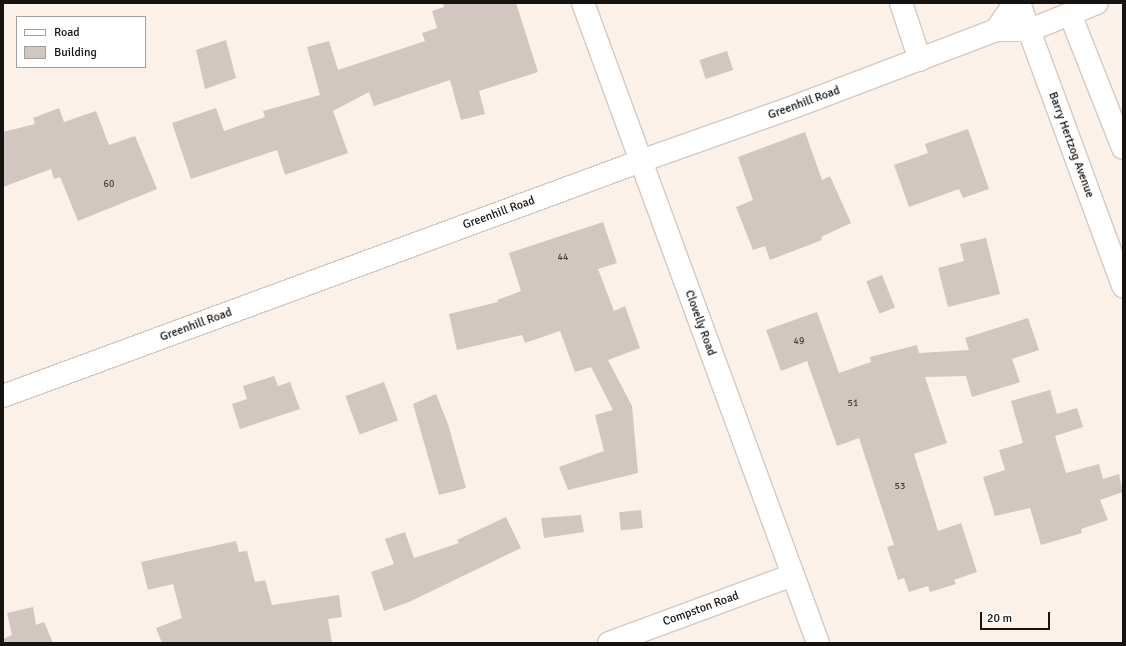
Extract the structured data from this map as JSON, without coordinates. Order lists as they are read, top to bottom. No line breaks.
{"streets":{"street":["Greenhill Road","Barry Hertzog Avenue","Clovelly Road","Compston Road"]},"crossings":[["Greenhill Road","Barry Hertzog Avenue"],["Greenhill Road","Clovelly Road"],["Clovelly Road","Compston Road"]],"house_numbers":["60","44","49","51","53"],"legend":["Road","Building"],"scale_bar":"20 m"}
